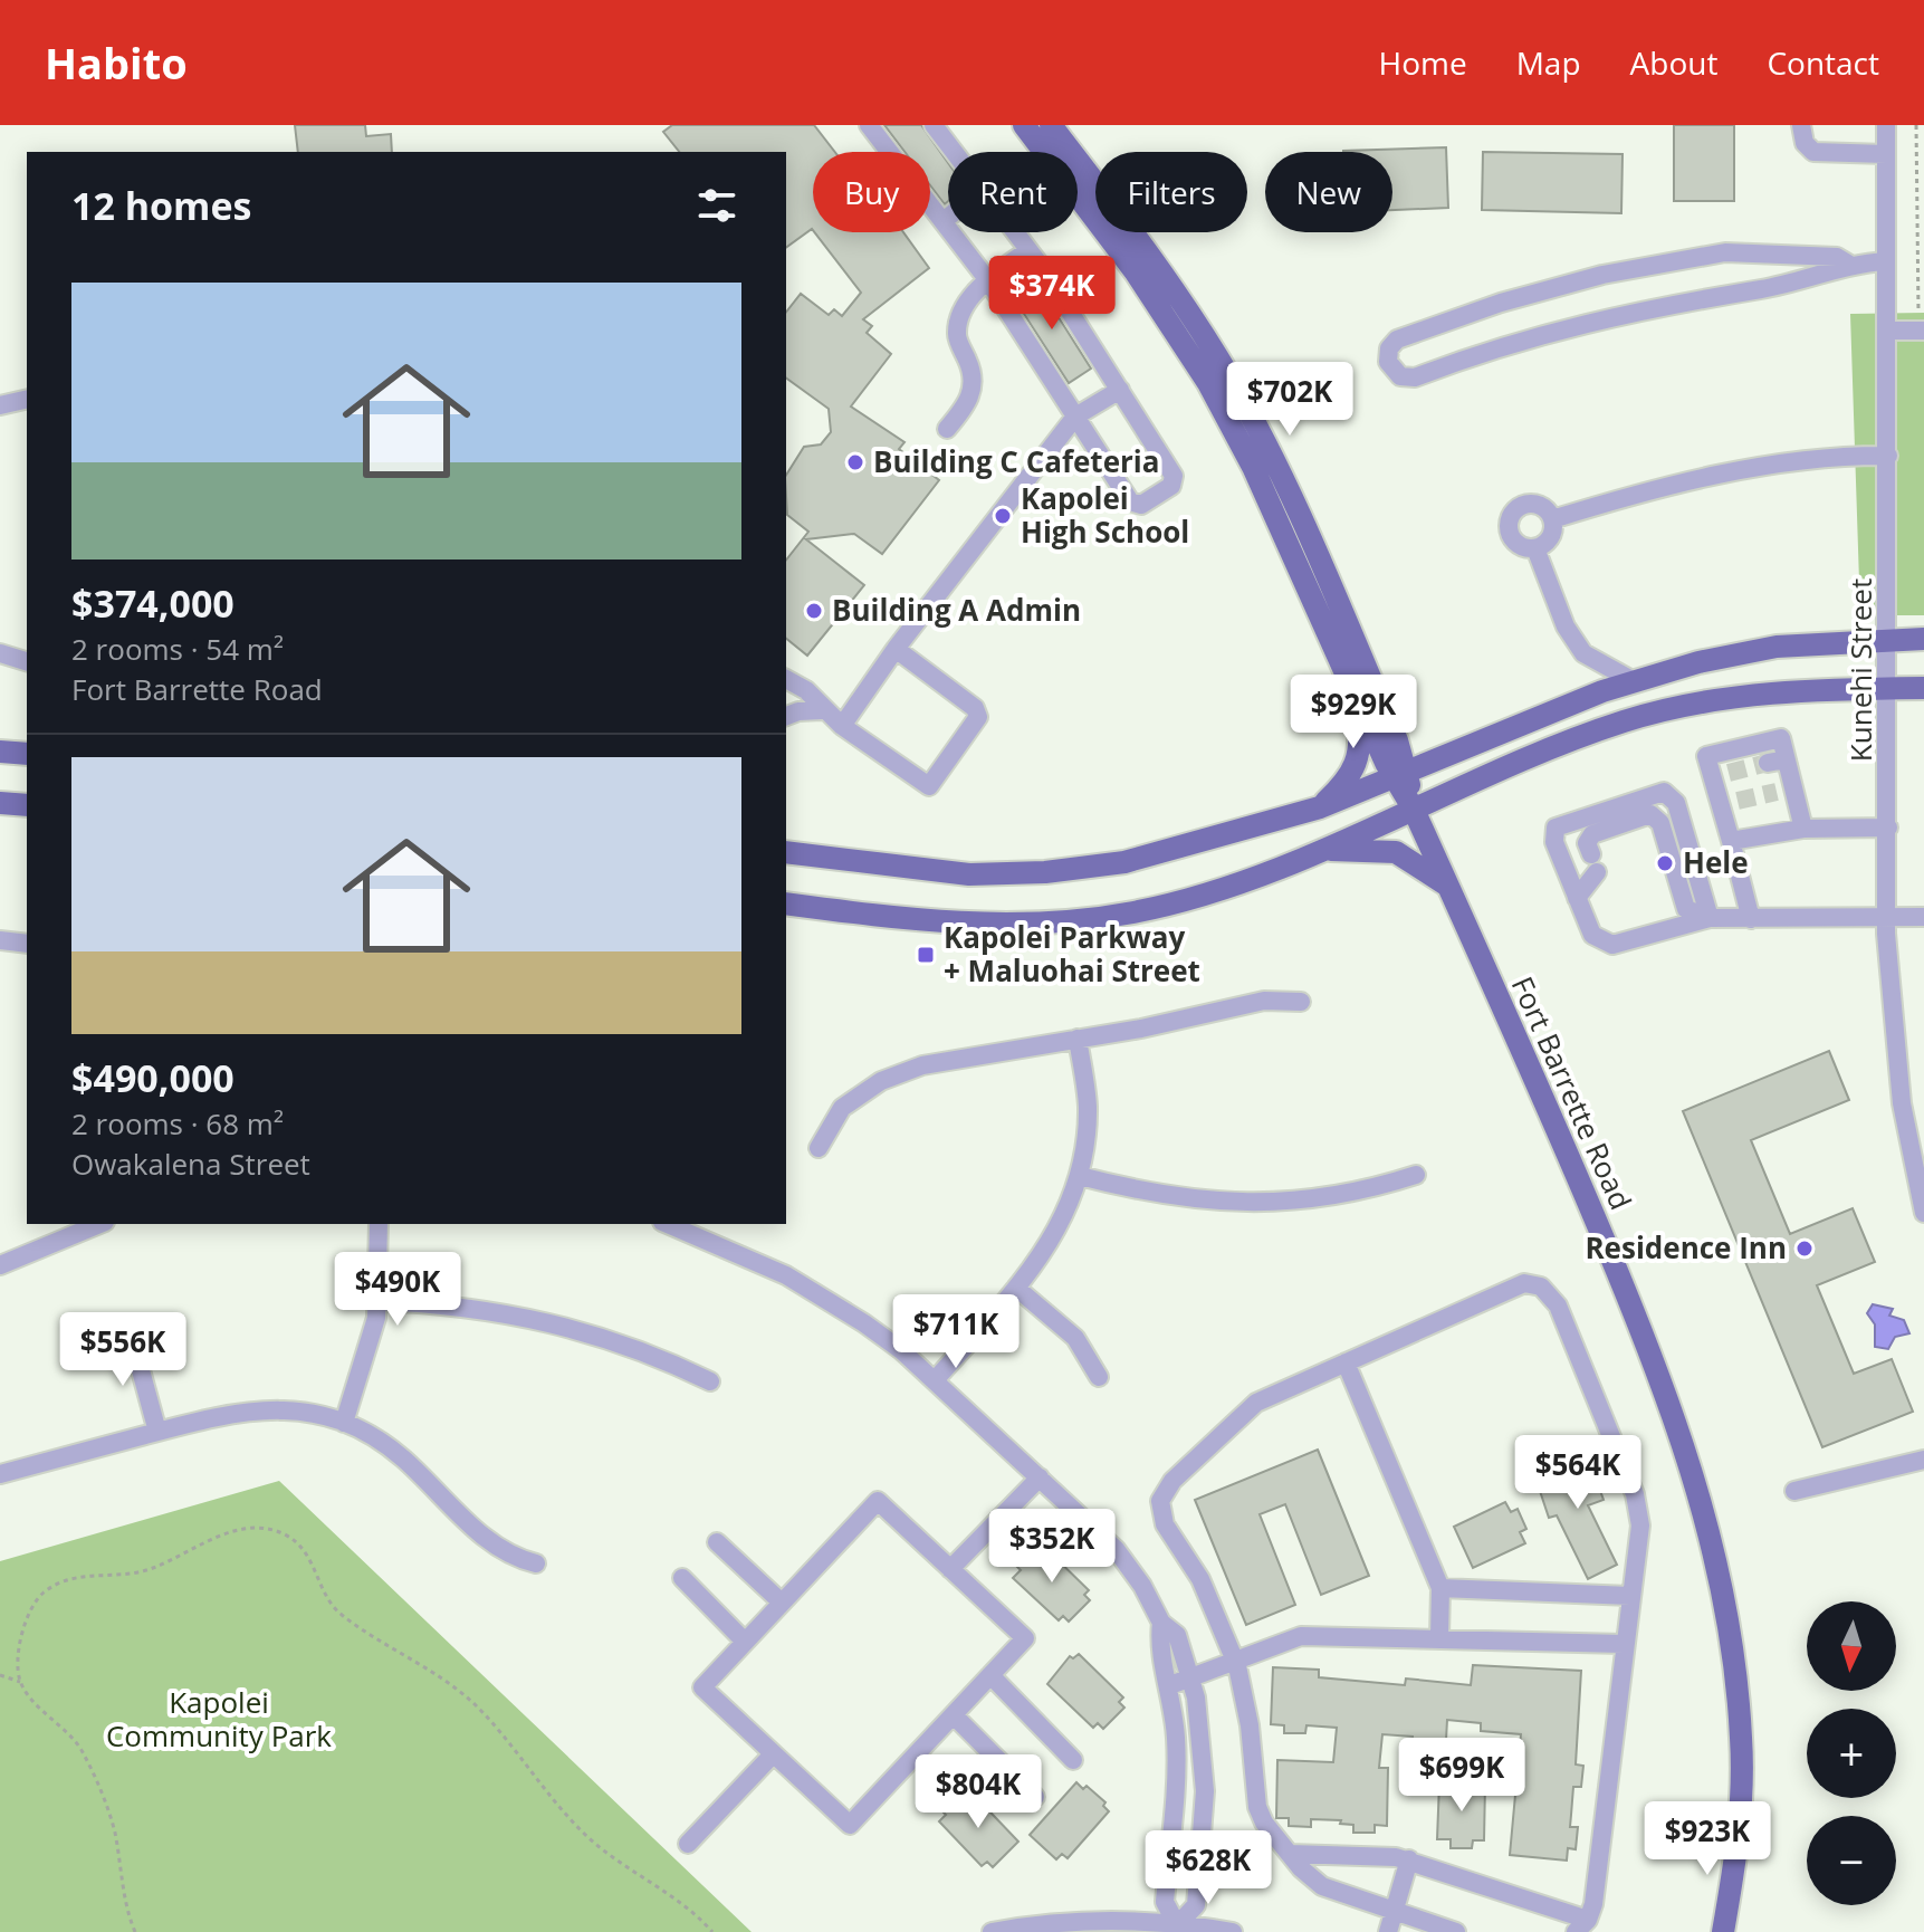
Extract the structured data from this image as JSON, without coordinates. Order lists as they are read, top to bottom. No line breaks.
{"streets":{"main road":["Fort Barrette Road"],"street":["Kunehi Street"]},"parks":["Kapolei Community Park"],"places":{"other":["Building C Cafeteria","Kapolei High School","Building A Admin","Hele","Residence Inn"],"transit":["Kapolei Parkway + Maluohai Street"]},"north":"bottom","page":{"header":"Habito","nav":["Home","Map","About","Contact"],"chip":["Buy","Rent","Filters","New"],"heading":"12 homes","price":["$374K","$702K","$929K","$490K","$711K","$556K","$564K","$352K","$699K","$804K","$923K","$628K"],"list":[{"name":"$374,000","note":"2 rooms · 54 m² · Fort Barrette Road"},{"name":"$490,000","note":"2 rooms · 68 m² · Owakalena Street"}],"map_buttons":["+","−"]}}
